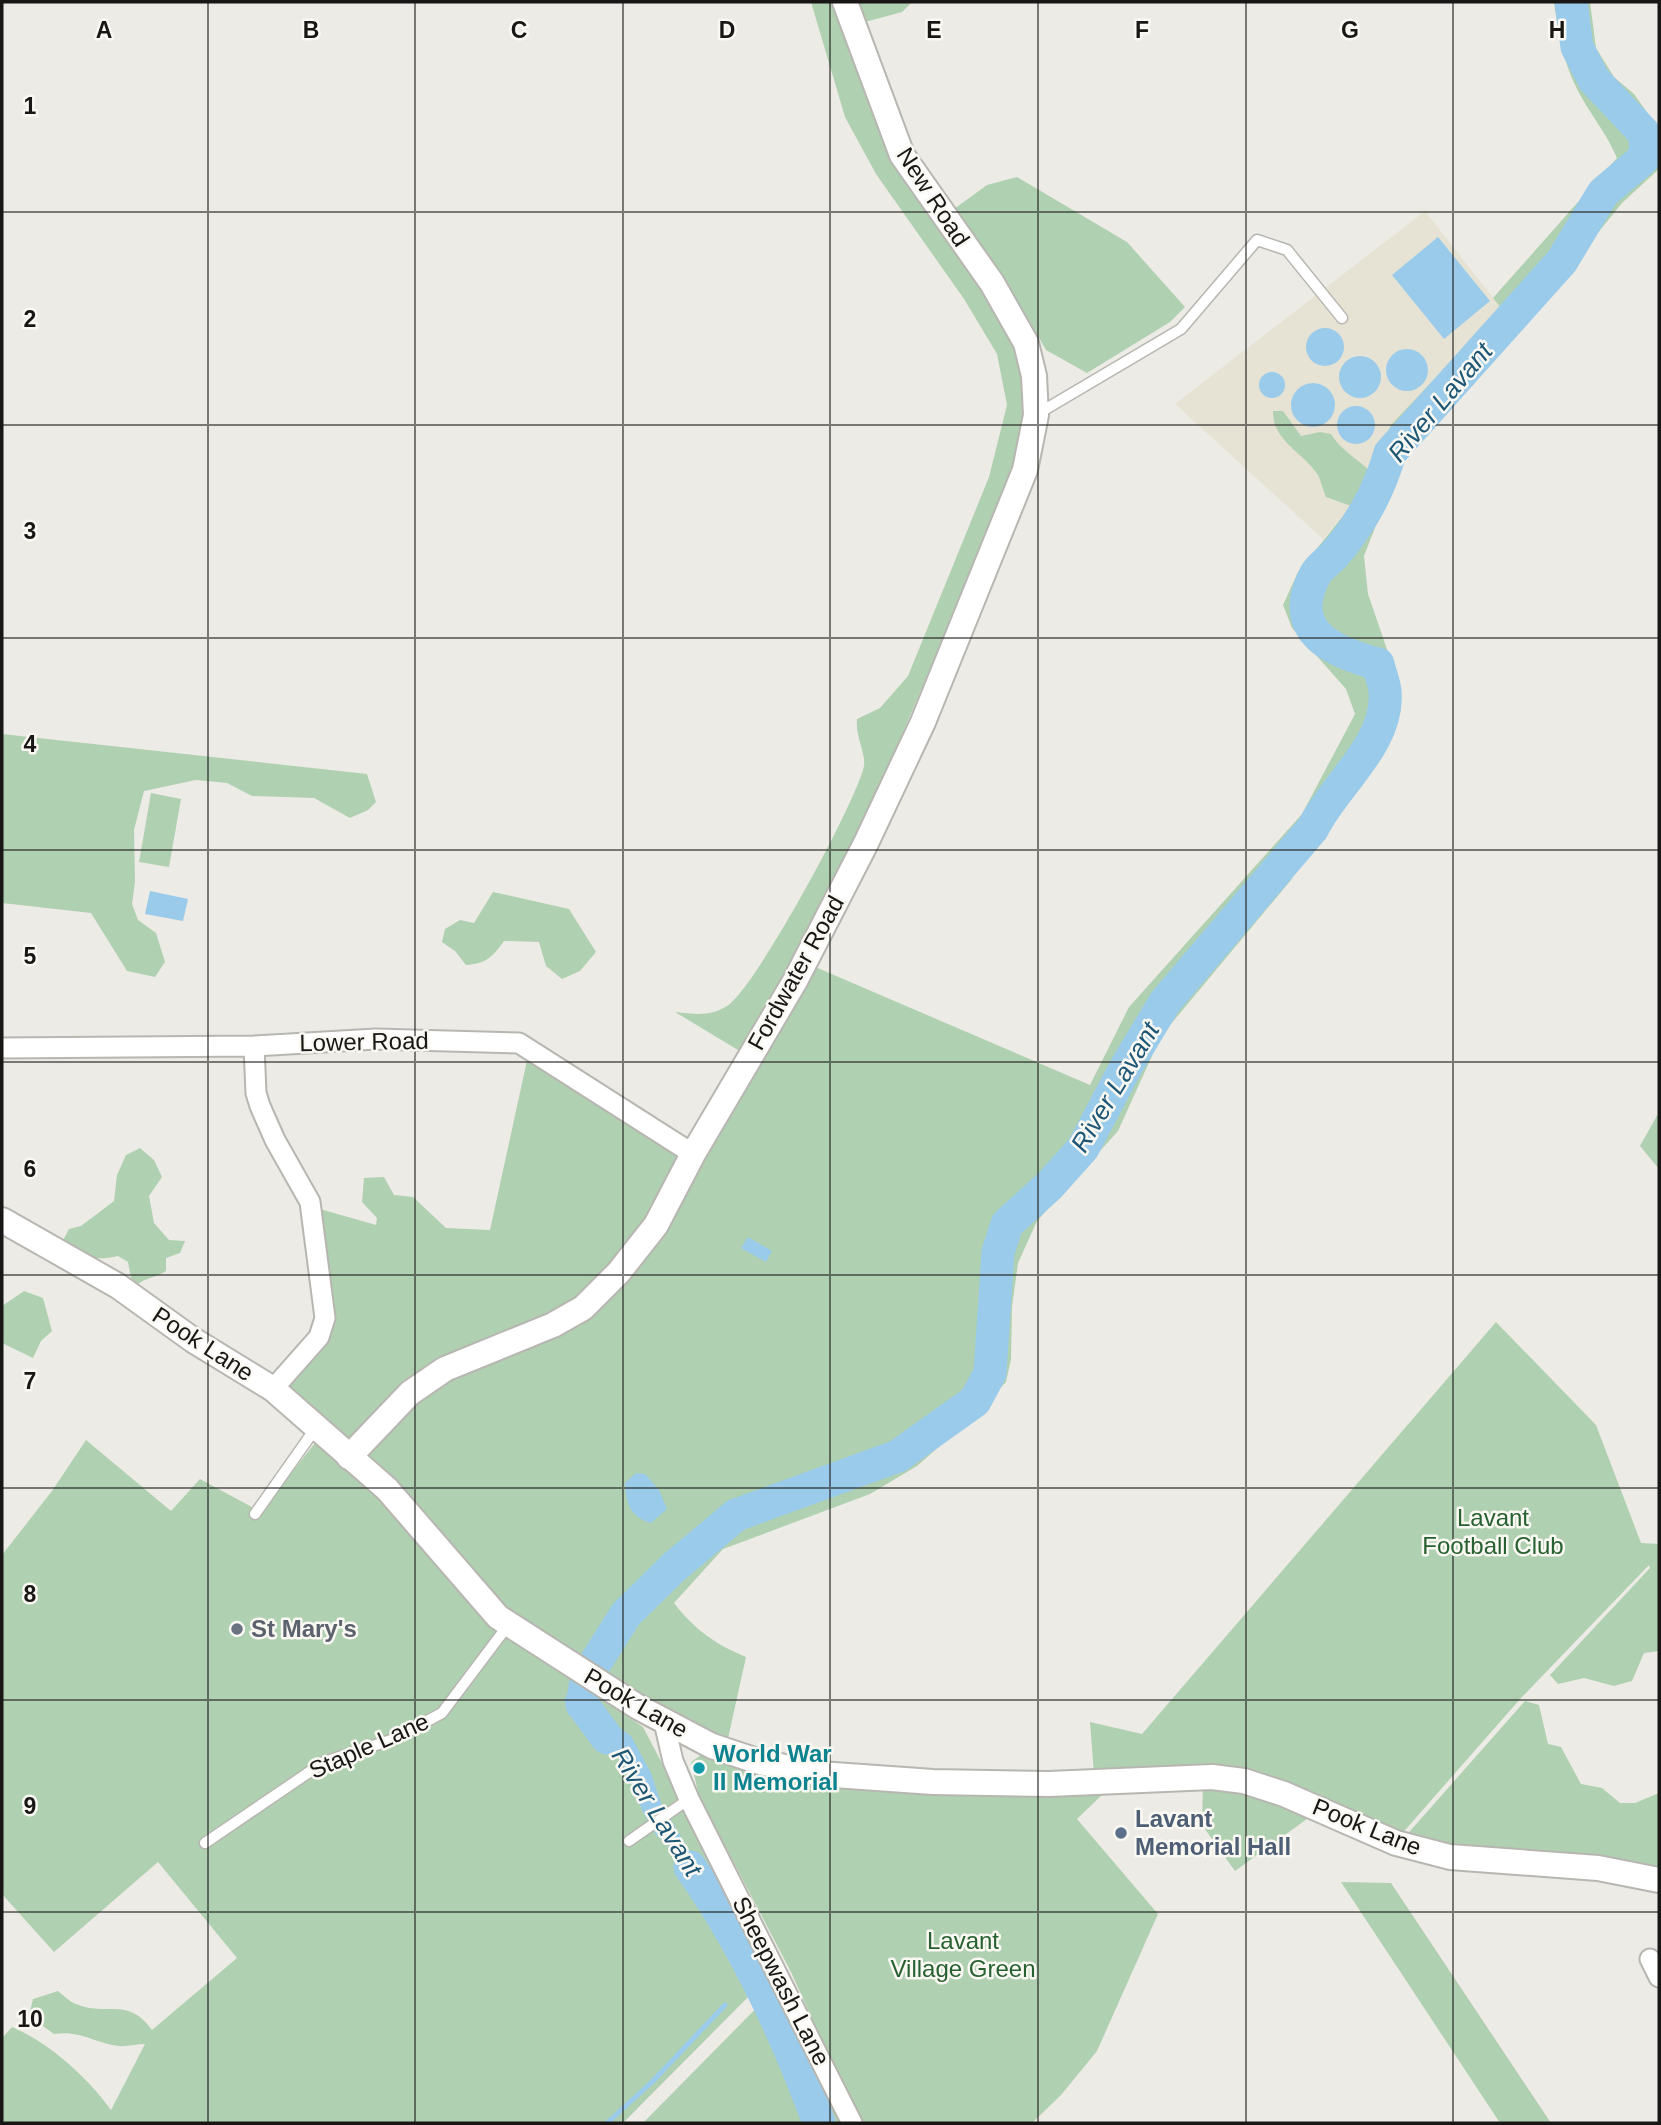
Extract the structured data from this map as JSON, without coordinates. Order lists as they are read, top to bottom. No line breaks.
{"streets":{"street":["New Road","Fordwater Road","Lower Road","Pook Lane","Sheepwash Lane"],"lane":["Staple Lane"]},"crossings":[["New Road","Fordwater Road"],["Fordwater Road","Lower Road"],["Fordwater Road","Pook Lane"],["Pook Lane","Staple Lane"],["Pook Lane","Sheepwash Lane"]],"water":["River Lavant"],"parks":["Lavant Football Club","Lavant Village Green"],"places":["St Mary's","World War II Memorial","Lavant Memorial Hall"],"grid":{"columns":["A","B","C","D","E","F","G","H"],"rows":["1","2","3","4","5","6","7","8","9","10"]}}
